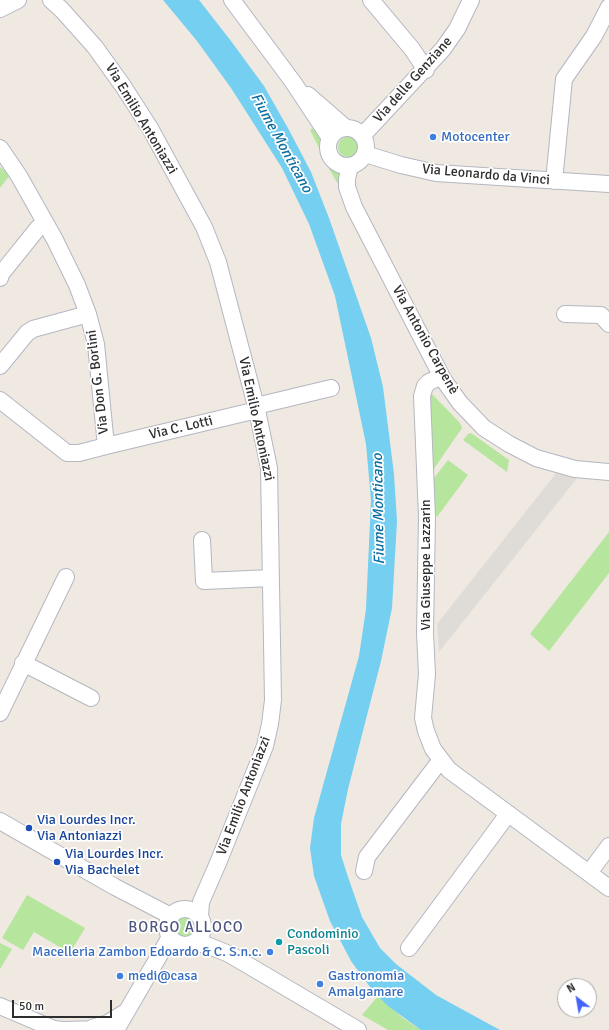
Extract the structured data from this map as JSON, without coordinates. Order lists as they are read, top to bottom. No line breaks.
{"streets":{"street":["Via delle Genziane","Via Emilio Antoniazzi","Via Leonardo da Vinci","Via Antonio Carpenè","Via Don G. Borlini","Via C. Lotti","Via Giuseppe Lazzarin"]},"crossings":[["Via delle Genziane","Via Leonardo da Vinci"],["Via delle Genziane","Via Antonio Carpenè"],["Via Emilio Antoniazzi","Via C. Lotti"],["Via Leonardo da Vinci","Via Antonio Carpenè"],["Via Antonio Carpenè","Via Giuseppe Lazzarin"],["Via Don G. Borlini","Via C. Lotti"]],"districts":["BORGO ALLOCO"],"water":["Fiume Monticano"],"places":["Motocenter","Via Lourdes Incr. Via Antoniazzi","Via Lourdes Incr. Via Bachelet","Condominio Pascoli","Macelleria Zambon Edoardo & C. S.n.c.","medi@casa","Gastronomia Amalgamare"],"scale_bar":"50 m","north":"top left"}
